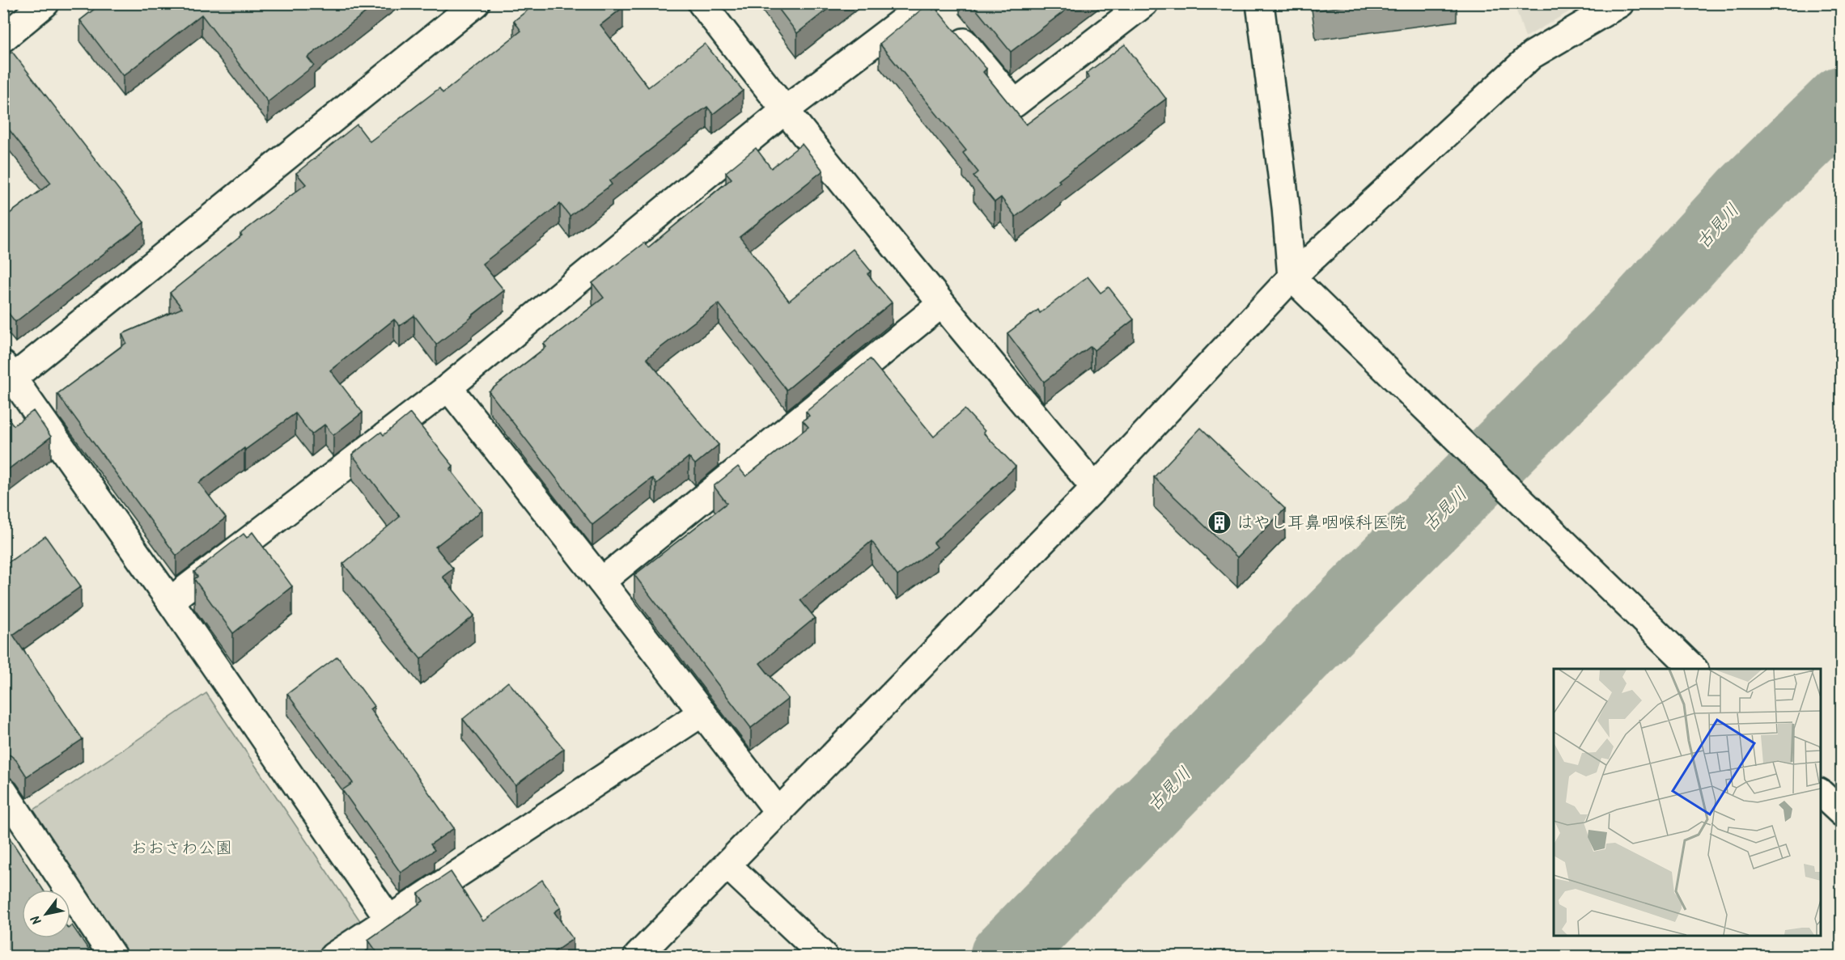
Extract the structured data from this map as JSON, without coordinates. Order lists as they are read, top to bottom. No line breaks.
{"water":["古見川"],"parks":["おおさわ公園"],"places":{"building":["はやし耳鼻咽喉科医院"]},"north":"bottom left"}
